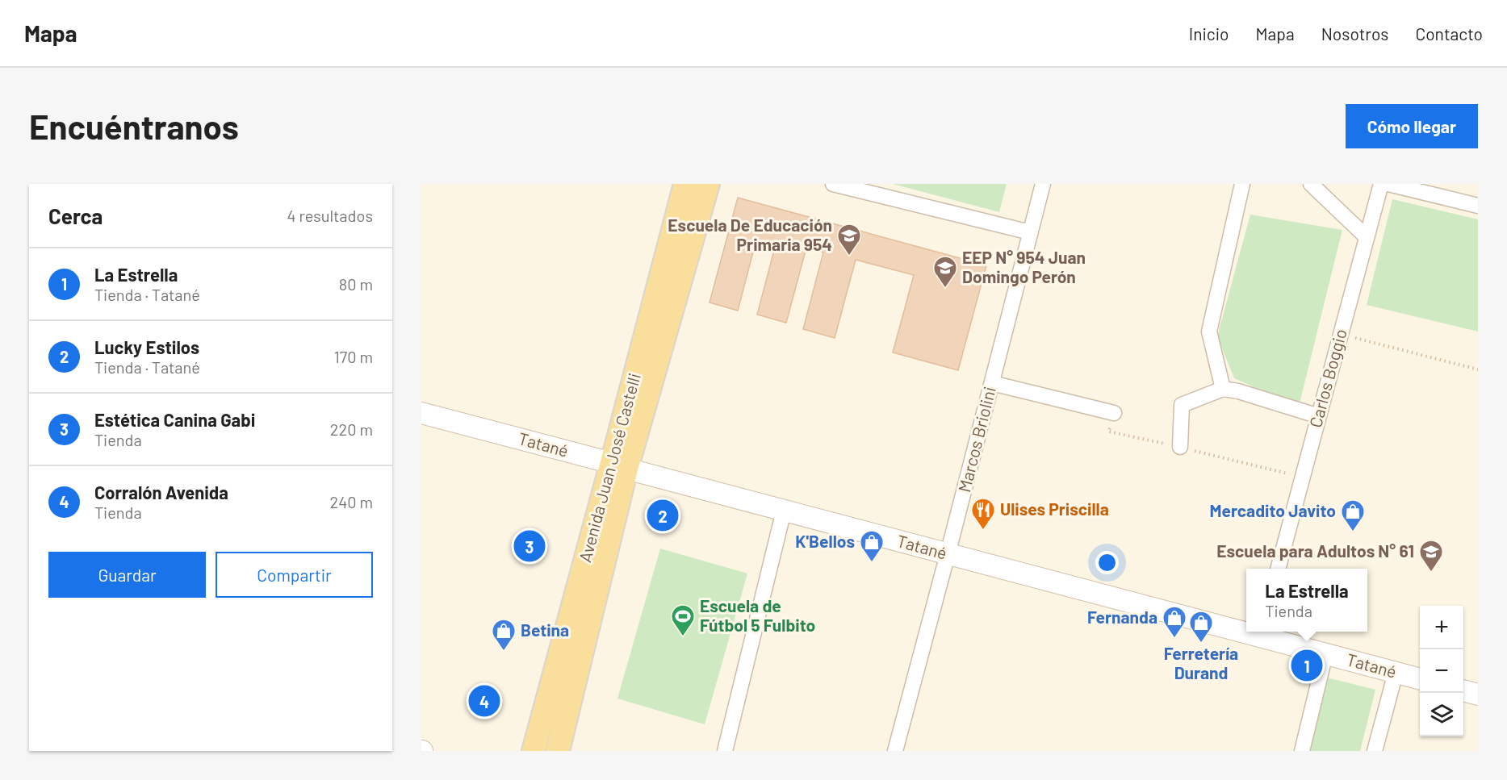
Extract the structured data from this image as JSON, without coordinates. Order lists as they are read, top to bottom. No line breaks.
{"streets":{"main road":["Avenida Juan José Castelli"],"street":["Carlos Boggio","Marcos Briolini","Tatané"]},"crossings":[["Marcos Briolini","Tatané"],["Tatané","Avenida Juan José Castelli"]],"places":{"school or university":["Escuela De Educación Primaria 954","EEP N° 954 Juan Domingo Perón","Escuela para Adultos N° 61"],"restaurant":["Ulises Priscilla"],"shop":["Mercadito Javito","K'Bellos","Fernanda","Ferretería Durand","Betina"],"sports":["Escuela de Fútbol 5 Fulbito"]},"page":{"header":"Mapa","nav":["Inicio","Mapa","Nosotros","Contacto"],"buttons":["Cómo llegar",["Guardar","Compartir"]],"title":"Encuéntranos","heading":["Cerca","4 resultados"],"list":[{"mark":"1","name":"La Estrella","note":"Tienda · Tatané","value":"80 m"},{"mark":"2","name":"Lucky Estilos","note":"Tienda · Tatané","value":"170 m"},{"mark":"3","name":"Estética Canina Gabi","note":"Tienda","value":"220 m"},{"mark":"4","name":"Corralón Avenida","note":"Tienda","value":"240 m"}],"pins":["2","3","1","4"],"popup":["La Estrella","Tienda"],"map_buttons":["+","−"]}}
